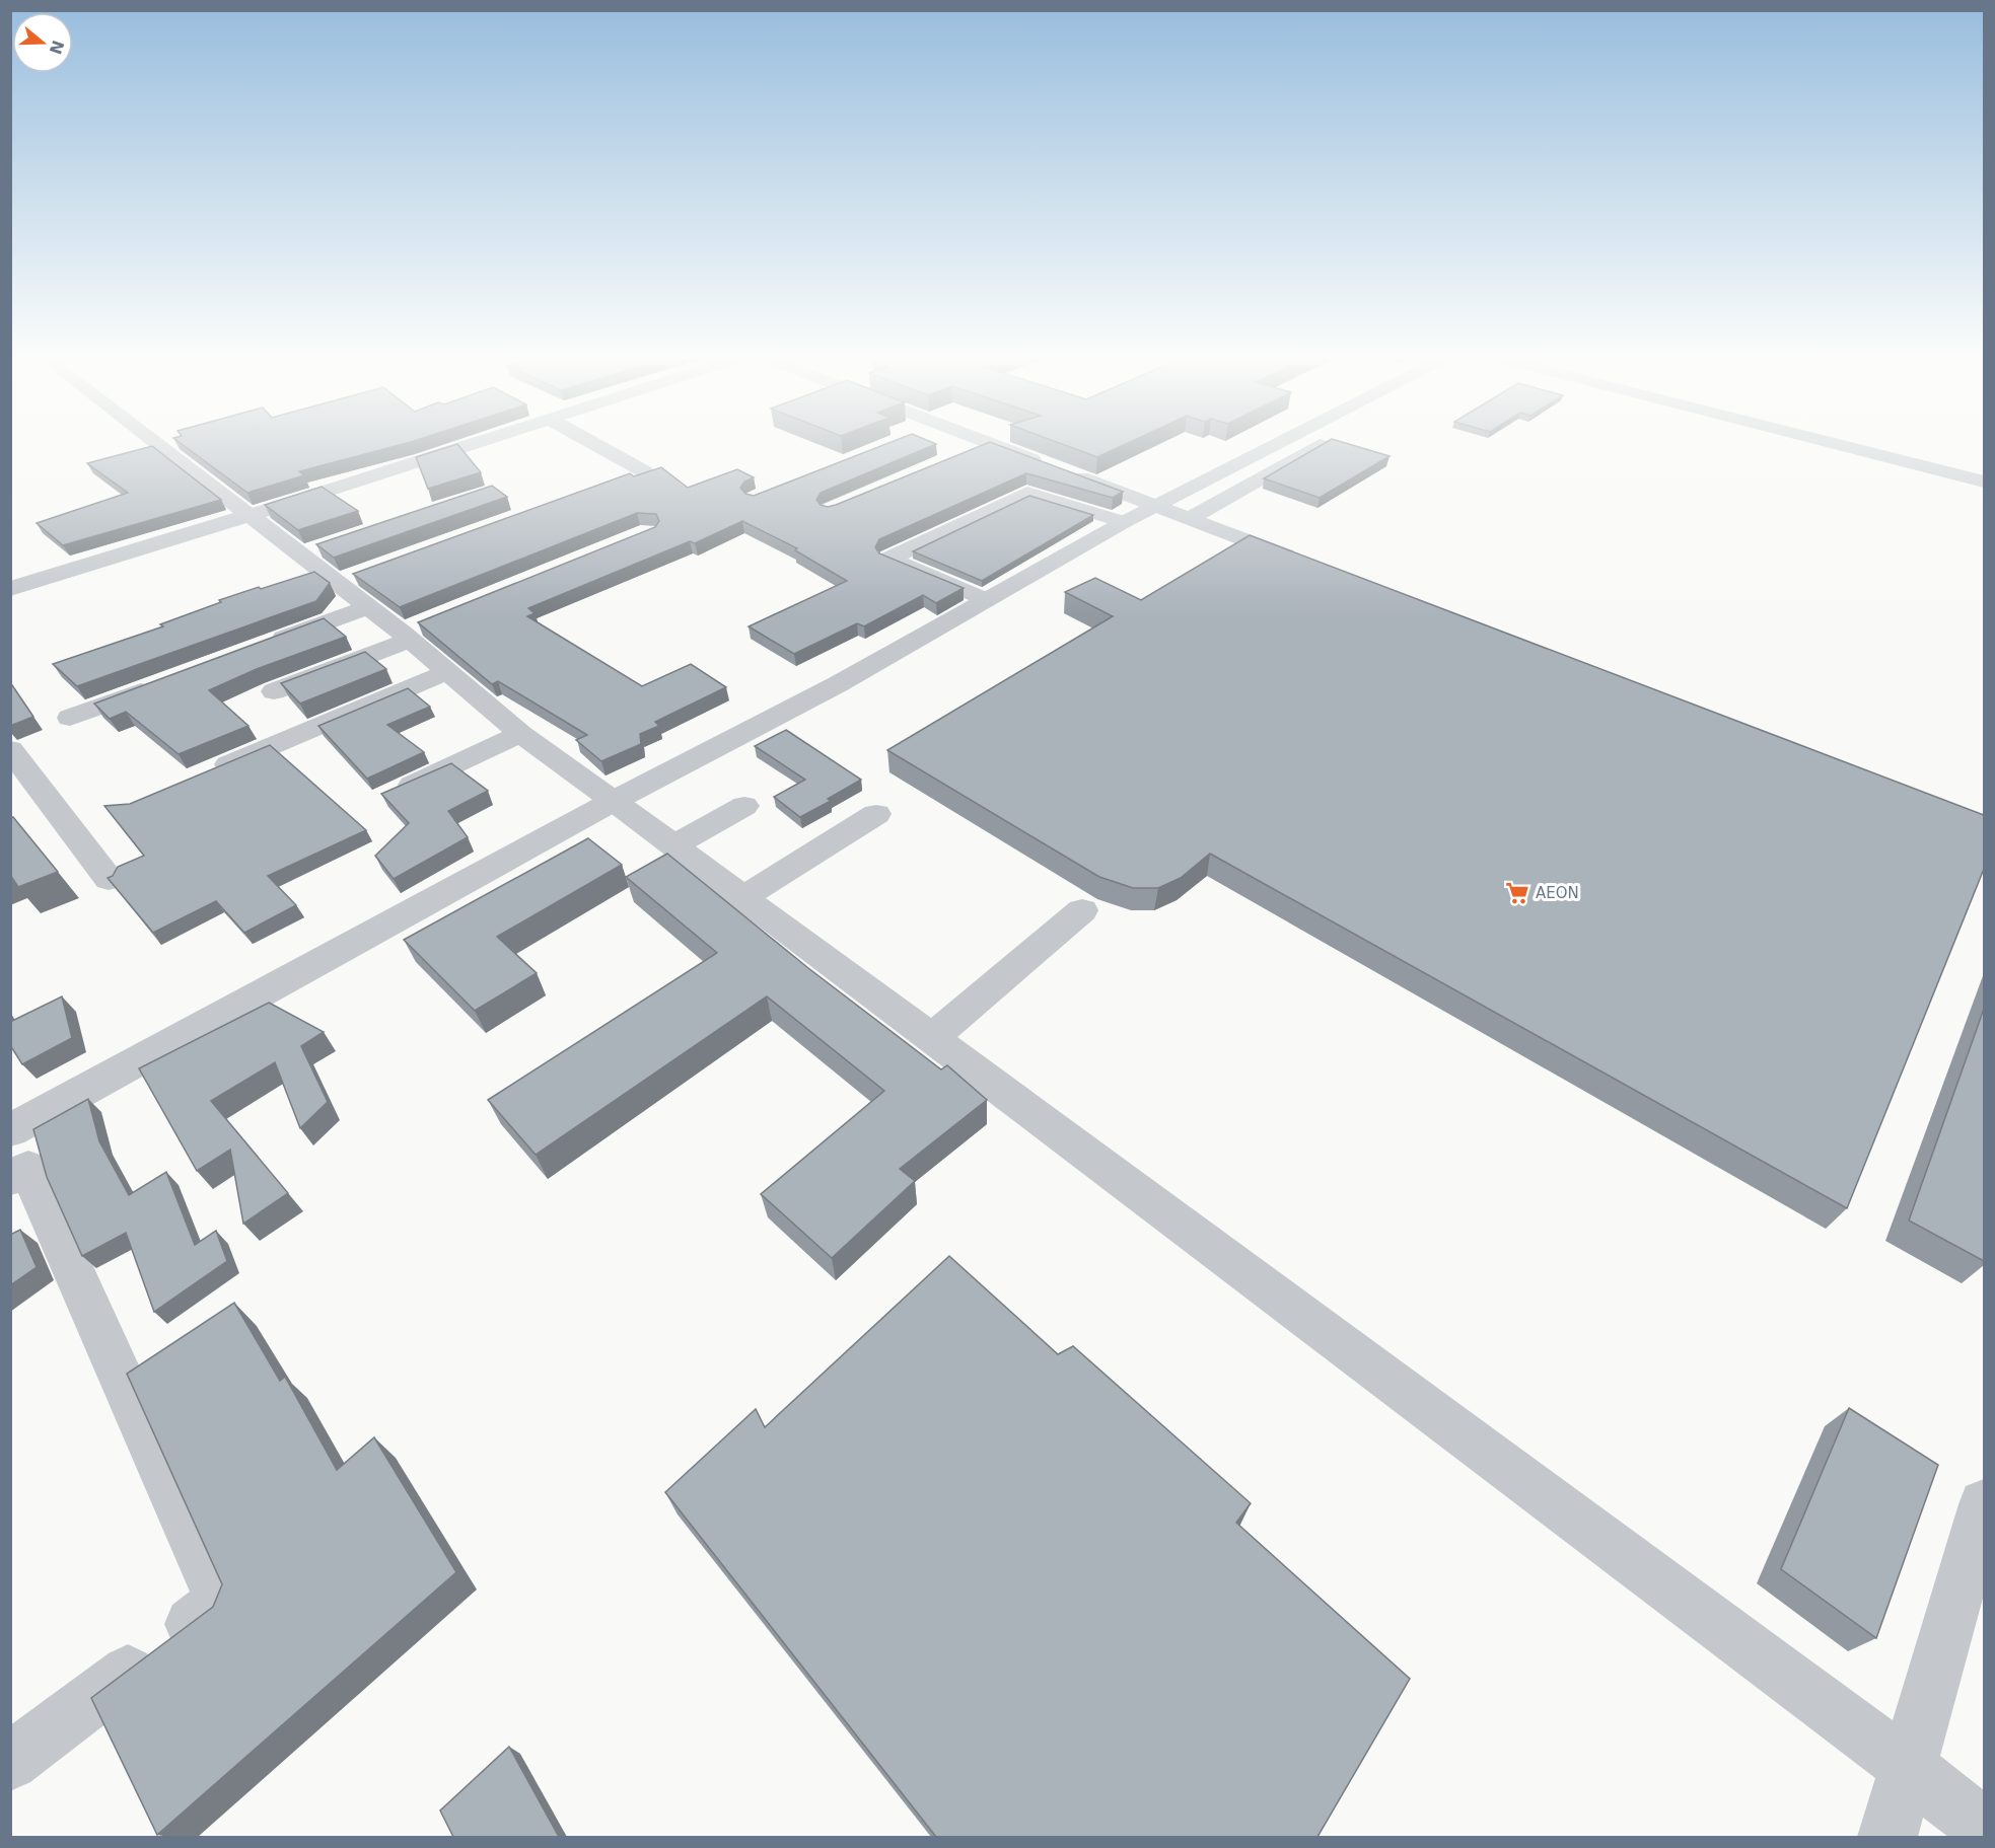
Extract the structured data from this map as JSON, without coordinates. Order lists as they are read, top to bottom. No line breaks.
{"places":{"supermarket":["AEON"]},"north":"right"}
